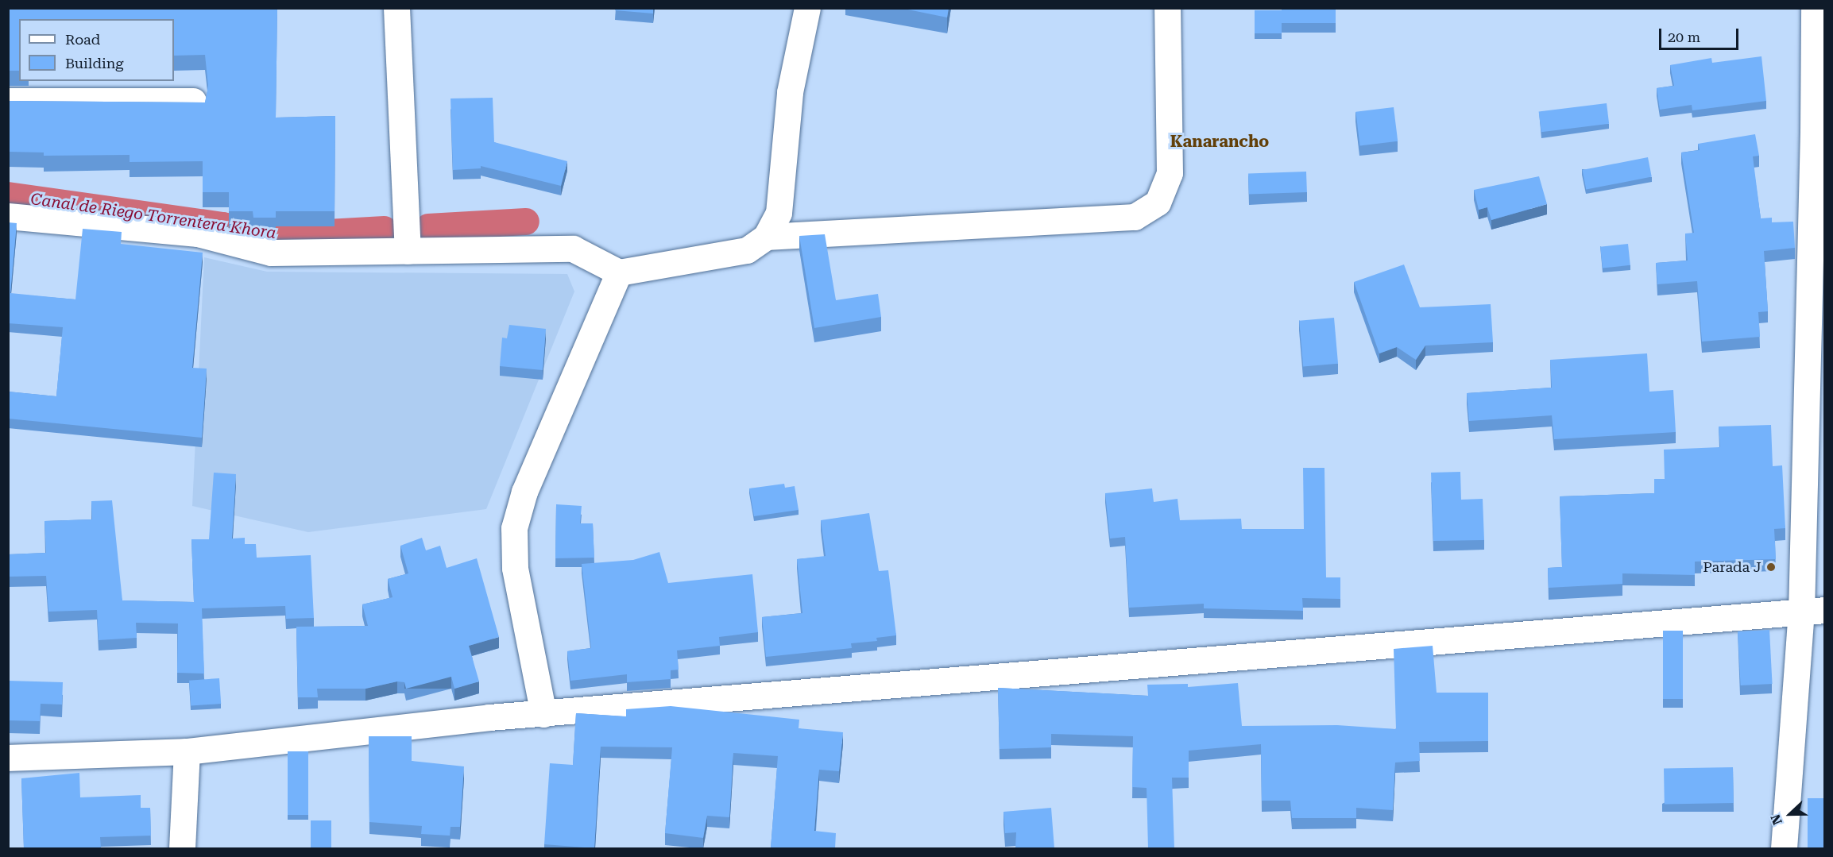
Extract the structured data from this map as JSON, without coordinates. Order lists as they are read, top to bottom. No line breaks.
{"districts":["Kanarancho"],"water":["Canal de Riego Torrentera Khora"],"places":["Parada J"],"legend":["Road","Building"],"scale_bar":"20 m","north":"left"}
